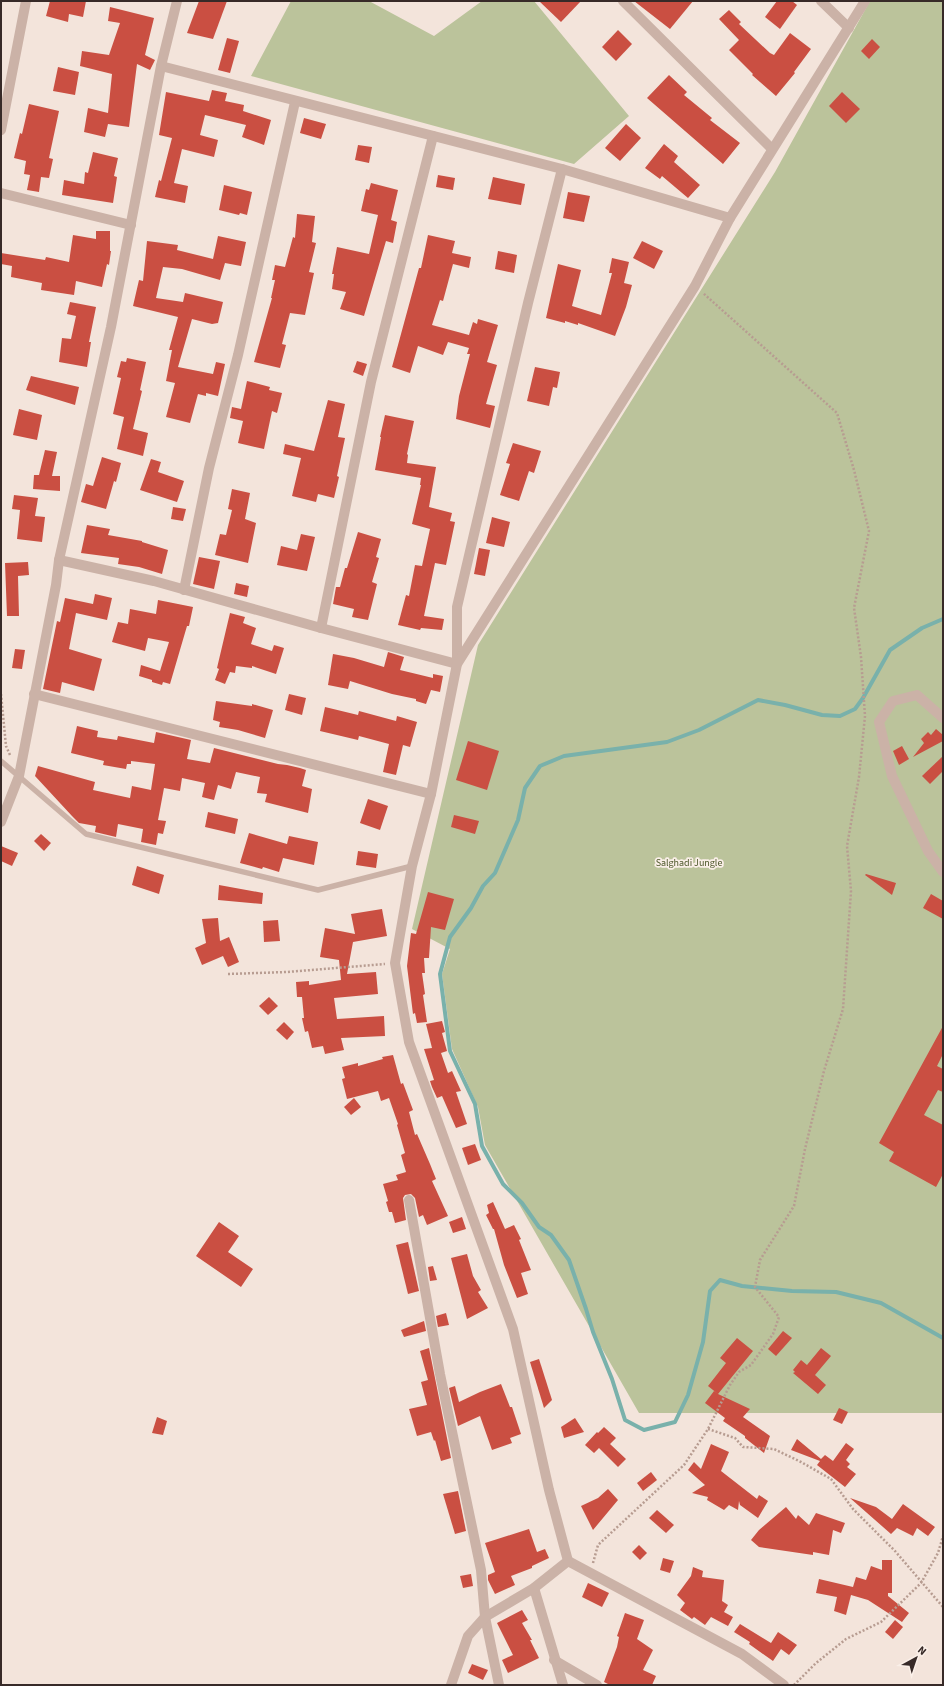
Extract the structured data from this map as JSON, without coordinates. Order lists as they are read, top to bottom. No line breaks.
{"parks":["Salghadi Jungle"],"north":"top right"}
